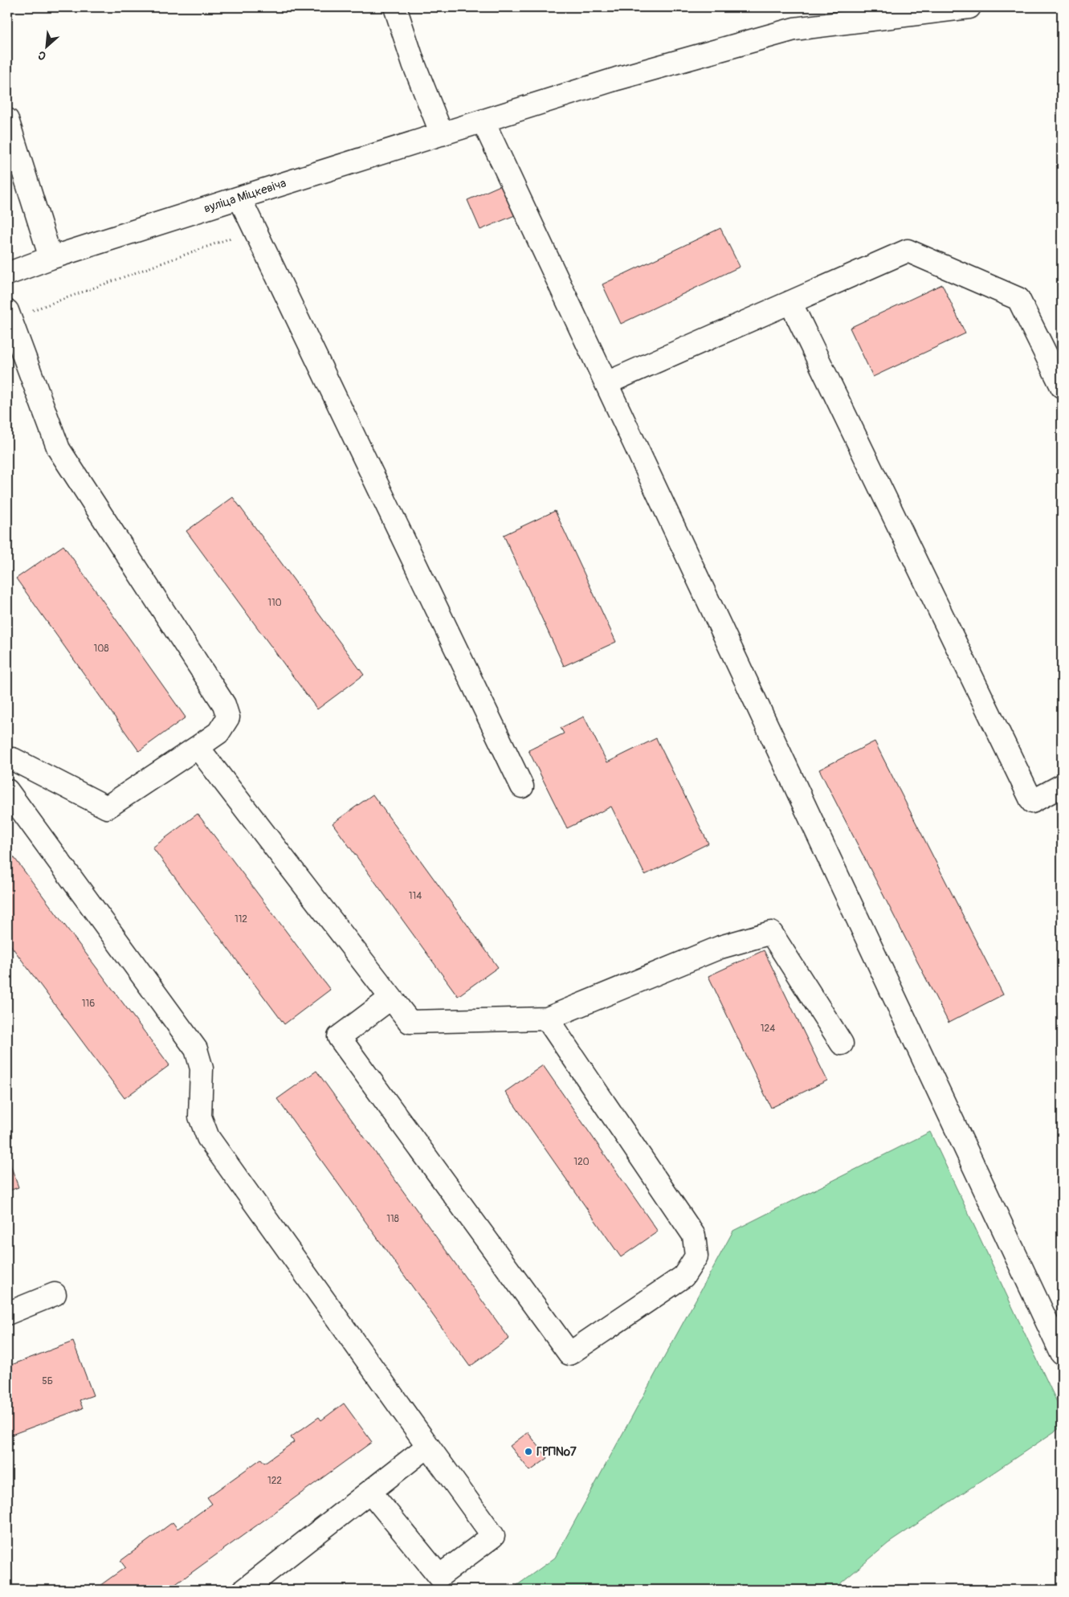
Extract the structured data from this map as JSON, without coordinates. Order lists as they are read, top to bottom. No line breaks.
{"streets":{"street":["вуліца Міцкевіча"]},"places":["ГРП№7"],"house_numbers":["110","108","114","112","116","124","120","118","5Б","122"],"north":"bottom left"}
